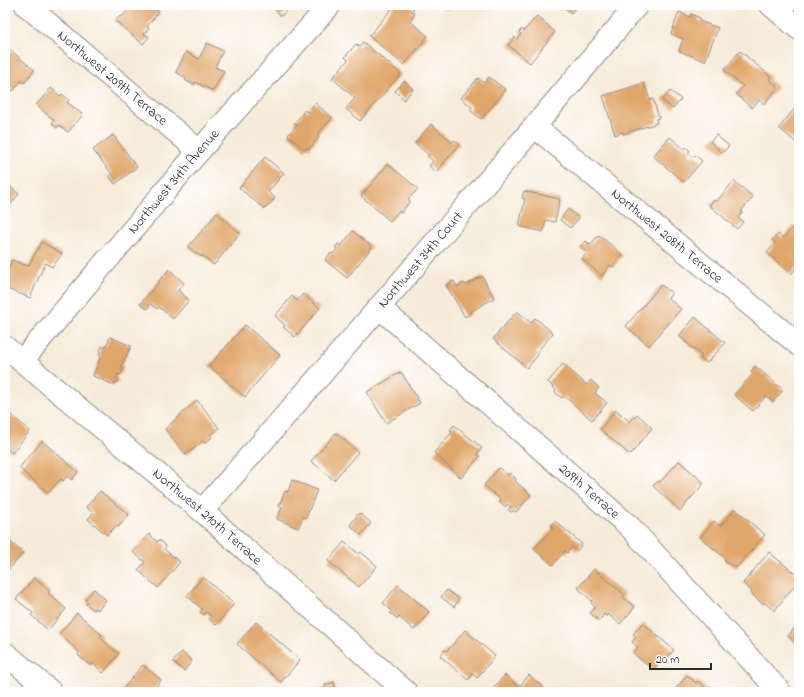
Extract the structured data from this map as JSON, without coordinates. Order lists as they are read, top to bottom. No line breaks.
{"streets":{"street":["Northwest 209th Terrace","Northwest 34th Avenue","Northwest 208th Terrace","Northwest 34th Court","209th Terrace","Northwest 210th Terrace"]},"crossings":[["Northwest 209th Terrace","Northwest 34th Avenue"],["Northwest 34th Avenue","Northwest 210th Terrace"],["Northwest 208th Terrace","Northwest 34th Court"],["Northwest 34th Court","209th Terrace"],["Northwest 34th Court","Northwest 210th Terrace"]],"scale_bar":"20 m"}
